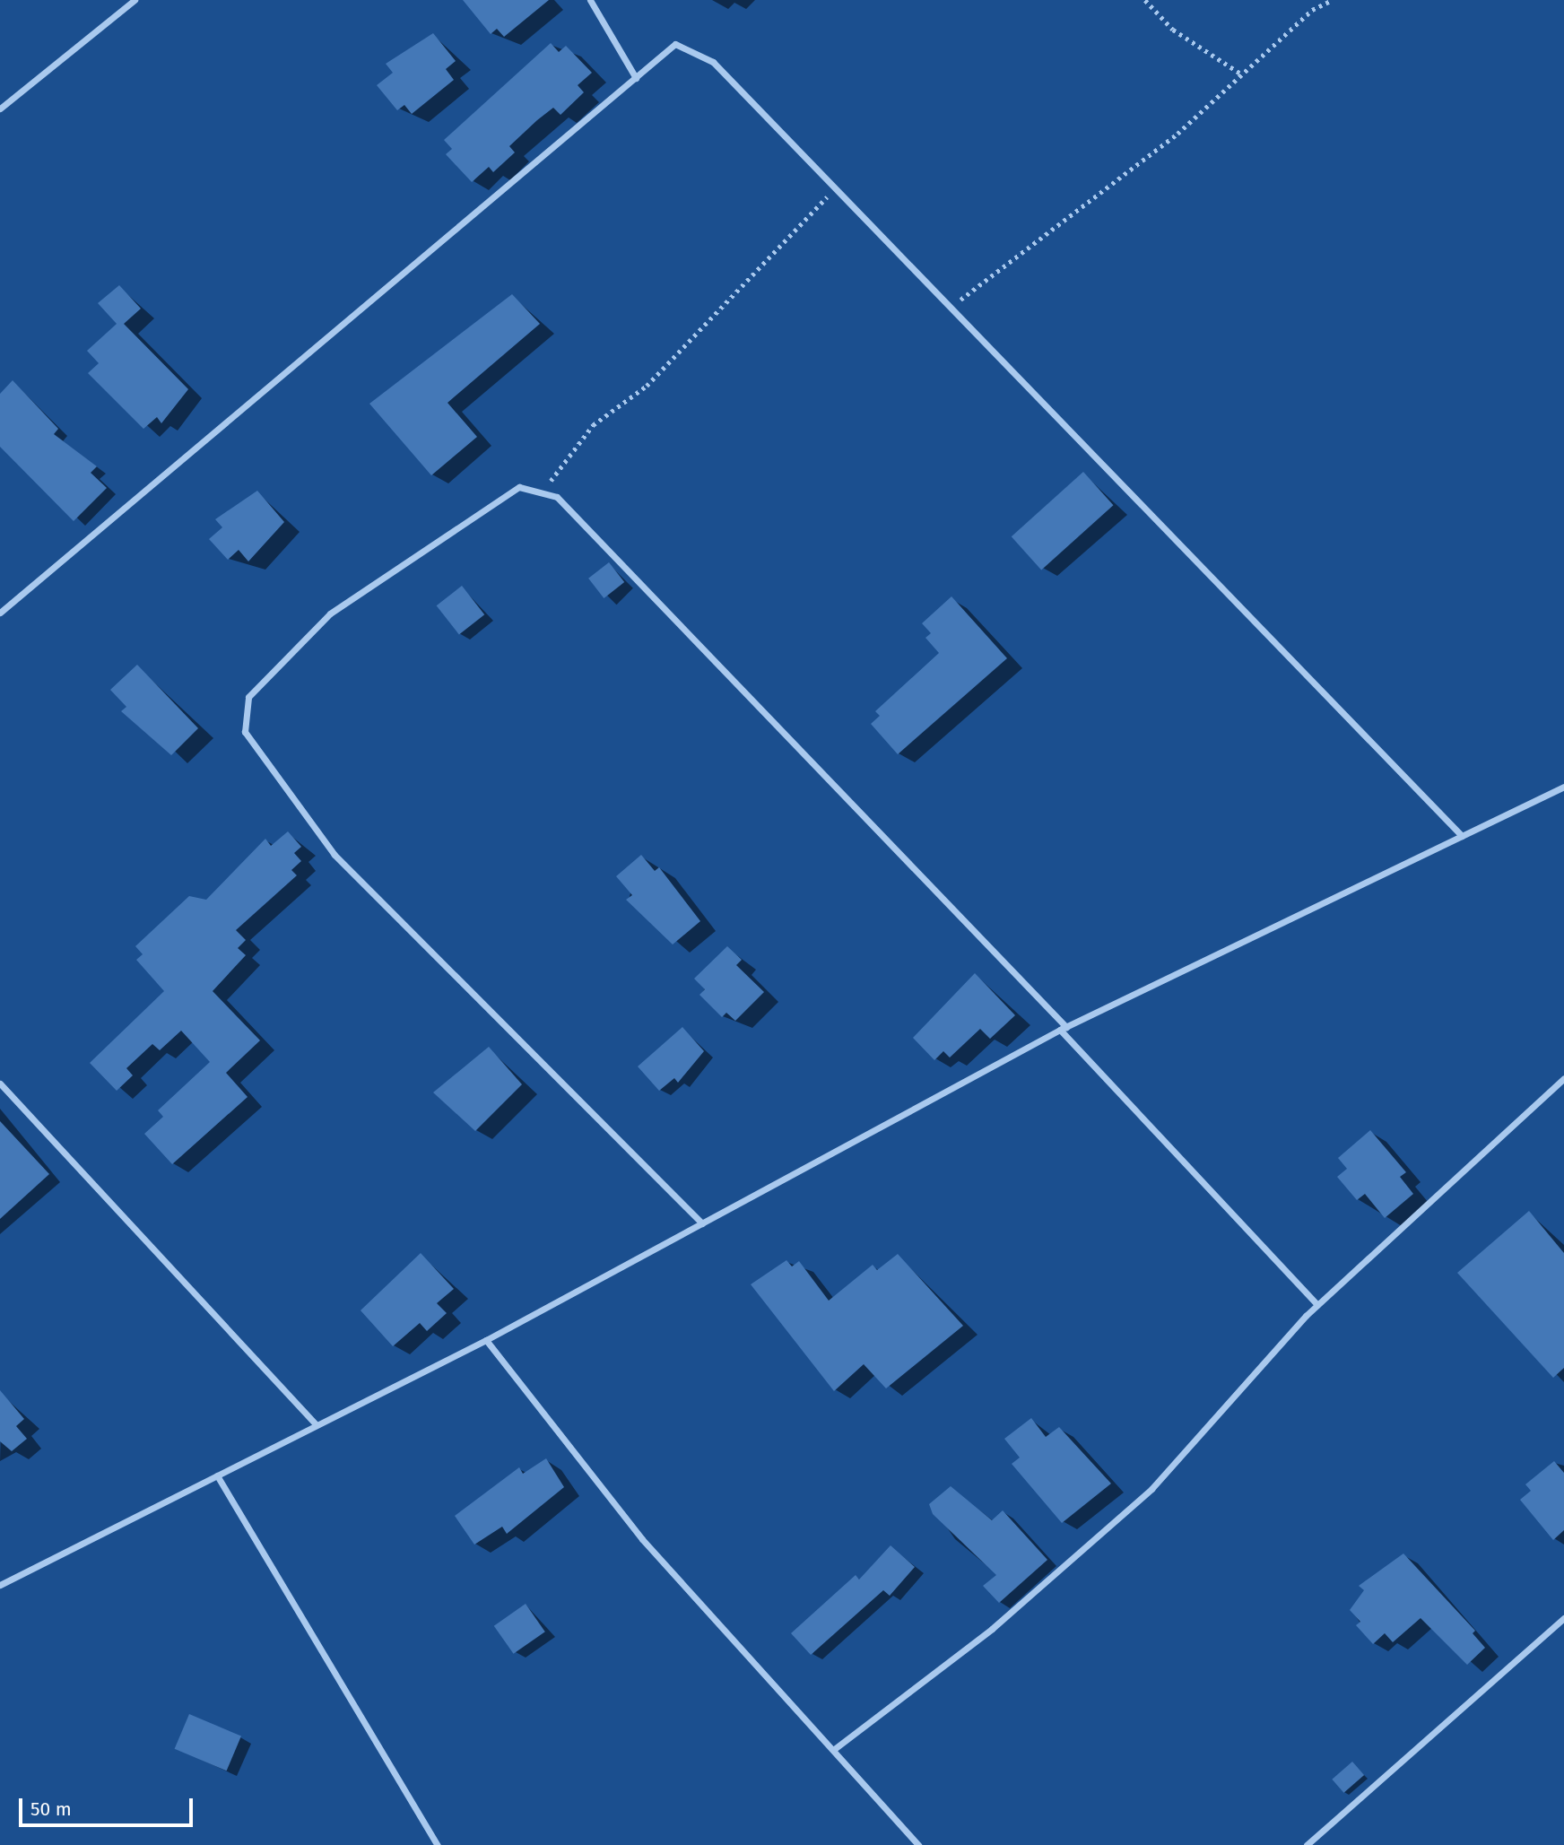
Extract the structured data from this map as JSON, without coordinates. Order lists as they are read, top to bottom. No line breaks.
{"scale_bar":"50 m"}
